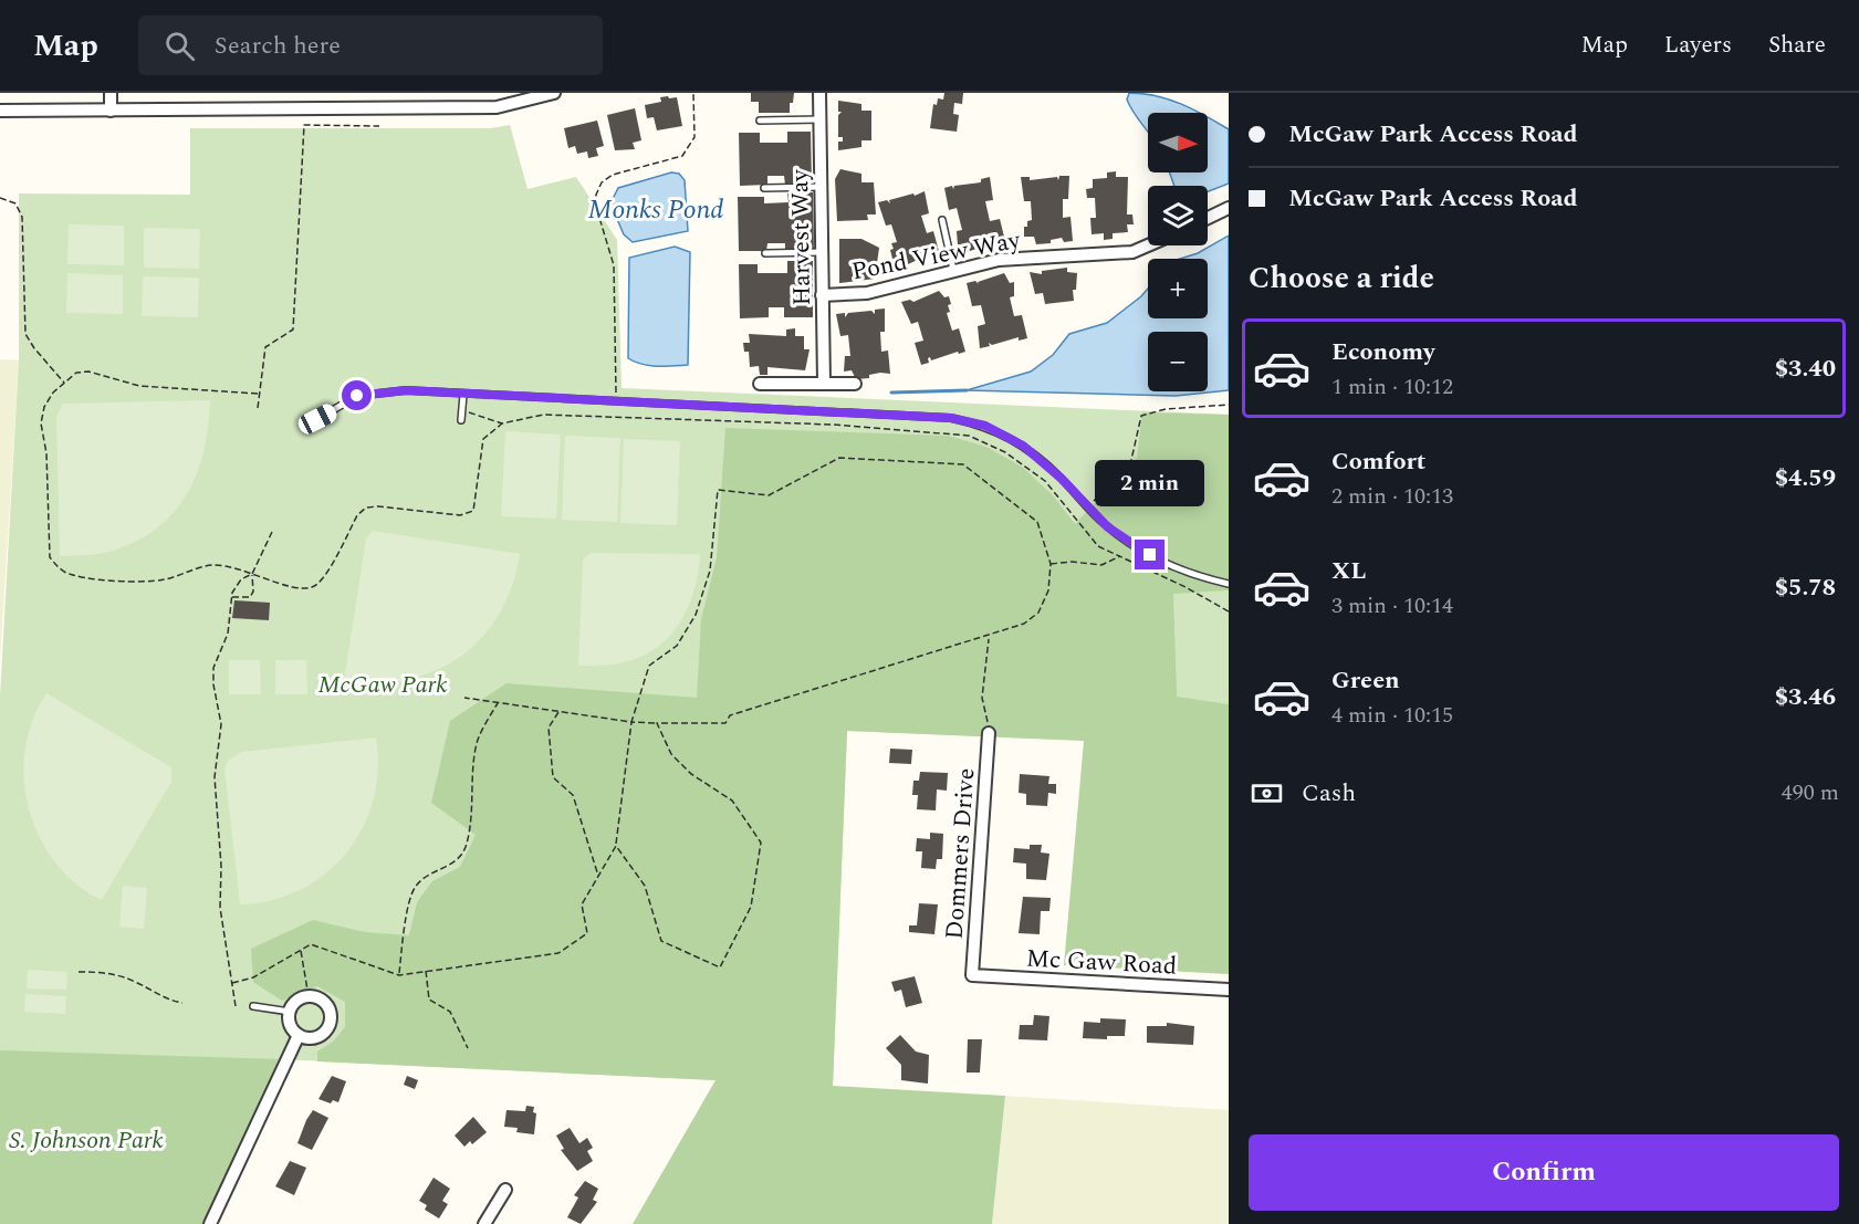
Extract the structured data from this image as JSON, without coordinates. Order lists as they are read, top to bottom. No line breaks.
{"streets":{"street":["Harvest Way","Pond View Way","Dommers Drive","Mc Gaw Road"]},"crossings":[["Harvest Way","Pond View Way"],["Dommers Drive","Mc Gaw Road"]],"water":["Monks Pond"],"parks":["McGaw Park","S. Johnson Park"],"north":"right","page":{"header":"Map","search":"Search here","nav":["Map","Layers","Share"],"banner":["McGaw Park Access Road","McGaw Park Access Road"],"map_buttons":["+","−"],"heading":"Choose a ride","list":[{"name":"Economy","note":"1 min · 10:12","value":"$3.40"},{"name":"Comfort","note":"2 min · 10:13","value":"$4.59"},{"name":"XL","note":"3 min · 10:14","value":"$5.78"},{"name":"Green","note":"4 min · 10:15","value":"$3.46"}],"bubble":"2 min","pay":["Cash","490 m"],"buttons":"Confirm"}}
